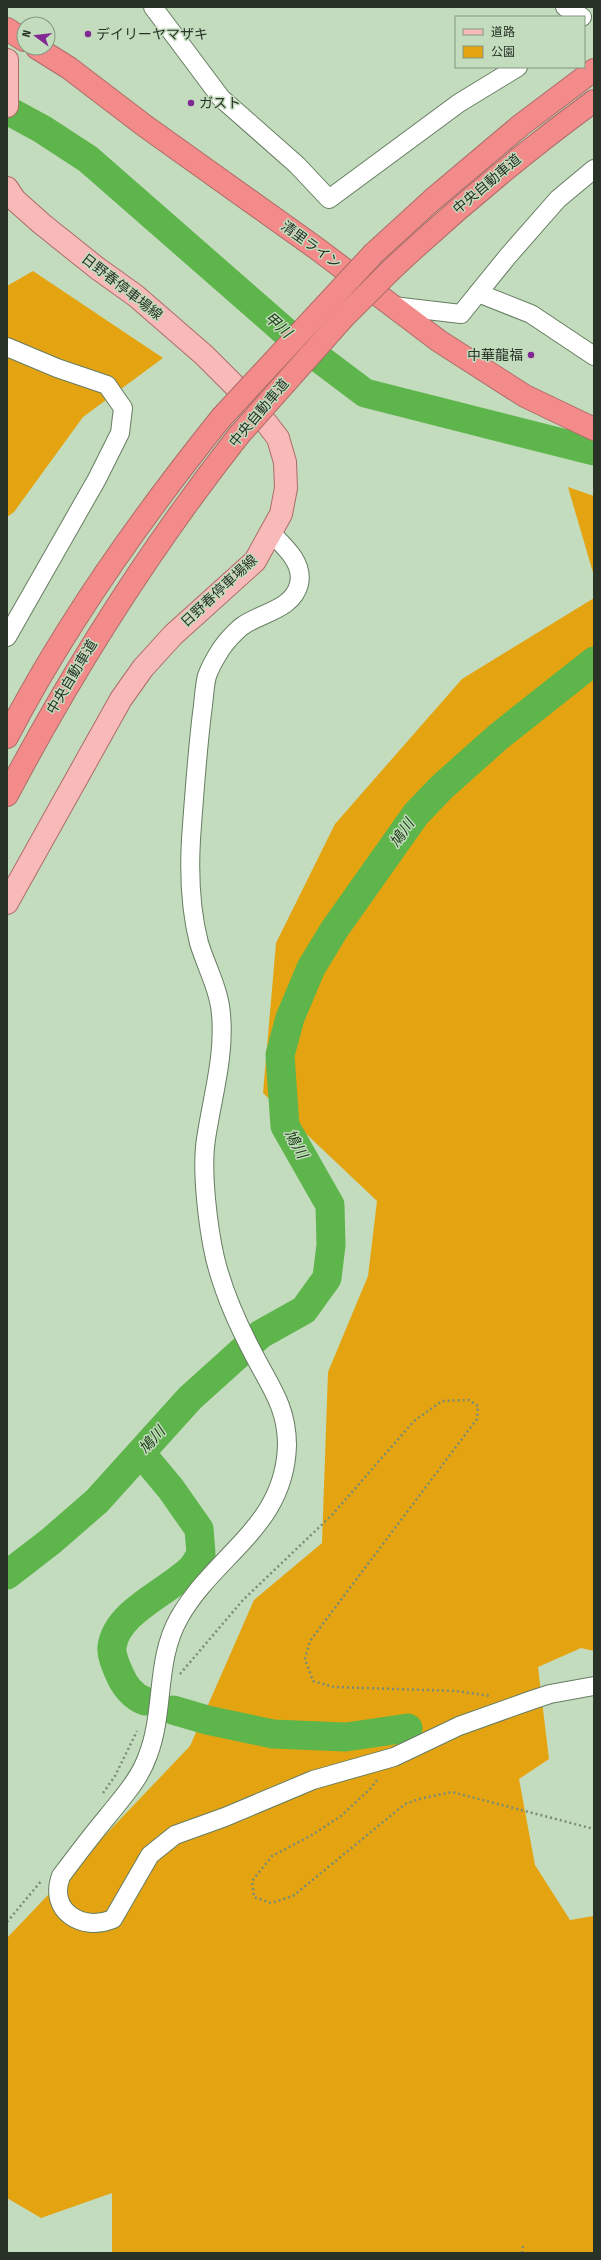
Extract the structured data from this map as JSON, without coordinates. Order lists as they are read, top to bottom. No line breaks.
{"streets":{"highway":["中央自動車道","清里ライン"],"main road":["日野春停車場線"]},"water":["甲川","鳩川"],"places":["デイリーヤマザキ","ガスト","中華龍福"],"legend":["道路","公園"],"north":"left"}
